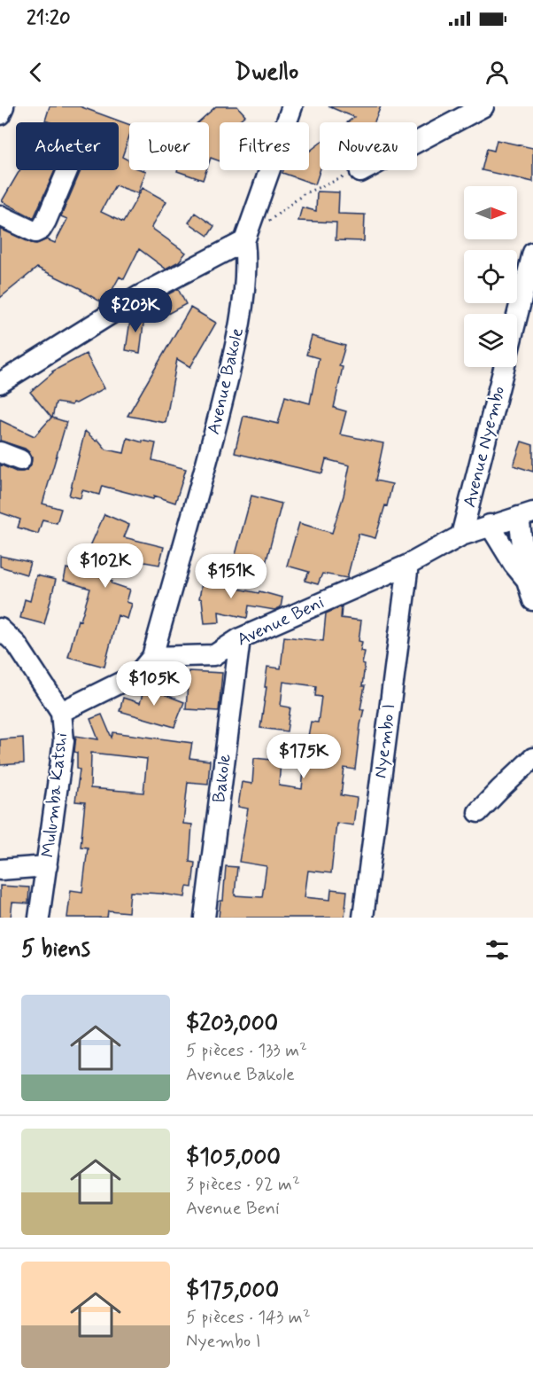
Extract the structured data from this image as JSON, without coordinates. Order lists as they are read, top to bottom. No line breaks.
{"streets":{"street":["Avenue Bakole","Avenue Nyembo","Avenue Beni","Nyembo I","Bakole","Mulumba Katshi"]},"crossings":[["Avenue Bakole","Avenue Beni"],["Avenue Nyembo","Avenue Beni"],["Avenue Beni","Nyembo I"],["Avenue Beni","Bakole"]],"north":"right","page":{"status":"21:20","header":"Dwello","chip":["Acheter","Louer","Filtres","Nouveau"],"price":["$203K","$102K","$151K","$105K","$175K"],"heading":"5 biens","list":[{"name":"$203,000","note":"5 pièces · 133 m² · Avenue Bakole"},{"name":"$105,000","note":"3 pièces · 92 m² · Avenue Beni"},{"name":"$175,000","note":"5 pièces · 143 m² · Nyembo I"}]}}
